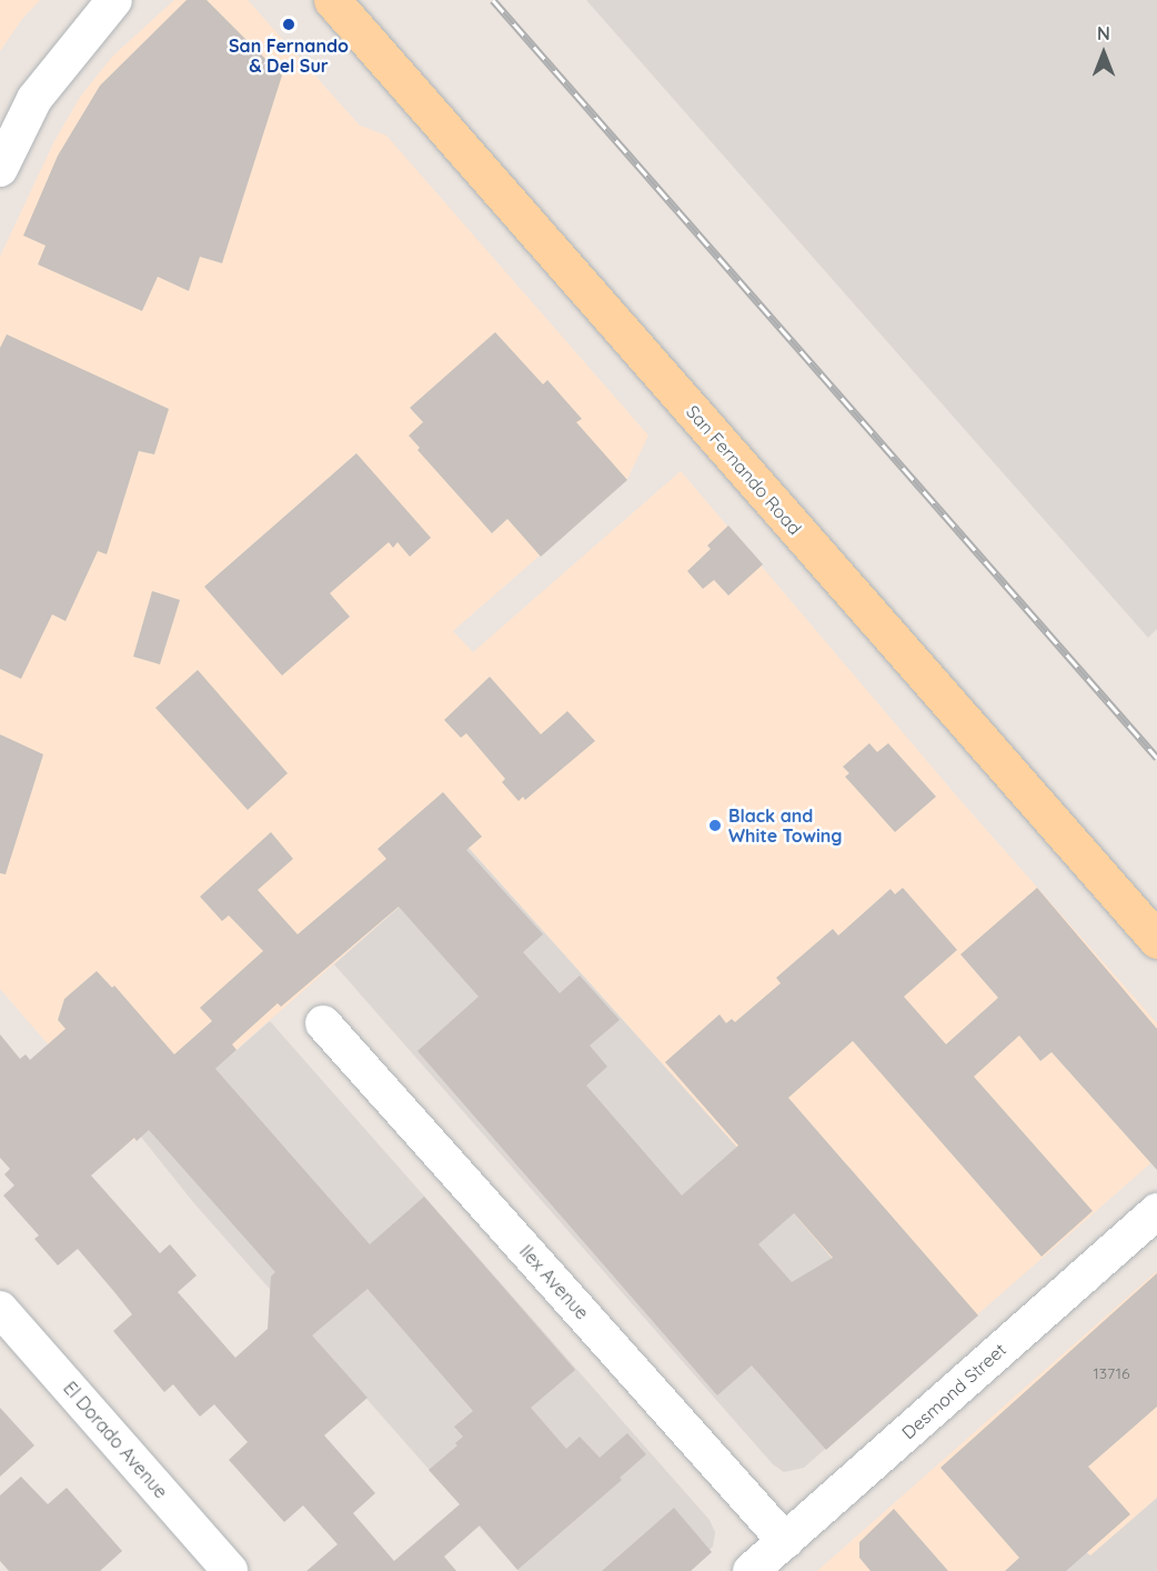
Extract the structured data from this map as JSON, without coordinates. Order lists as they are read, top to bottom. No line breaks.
{"streets":{"main road":["San Fernando Road"],"street":["Ilex Avenue","Desmond Street","El Dorado Avenue"]},"crossings":[["Ilex Avenue","Desmond Street"]],"places":["San Fernando & Del Sur","Black and White Towing"],"house_numbers":["13716"],"north":"top"}
